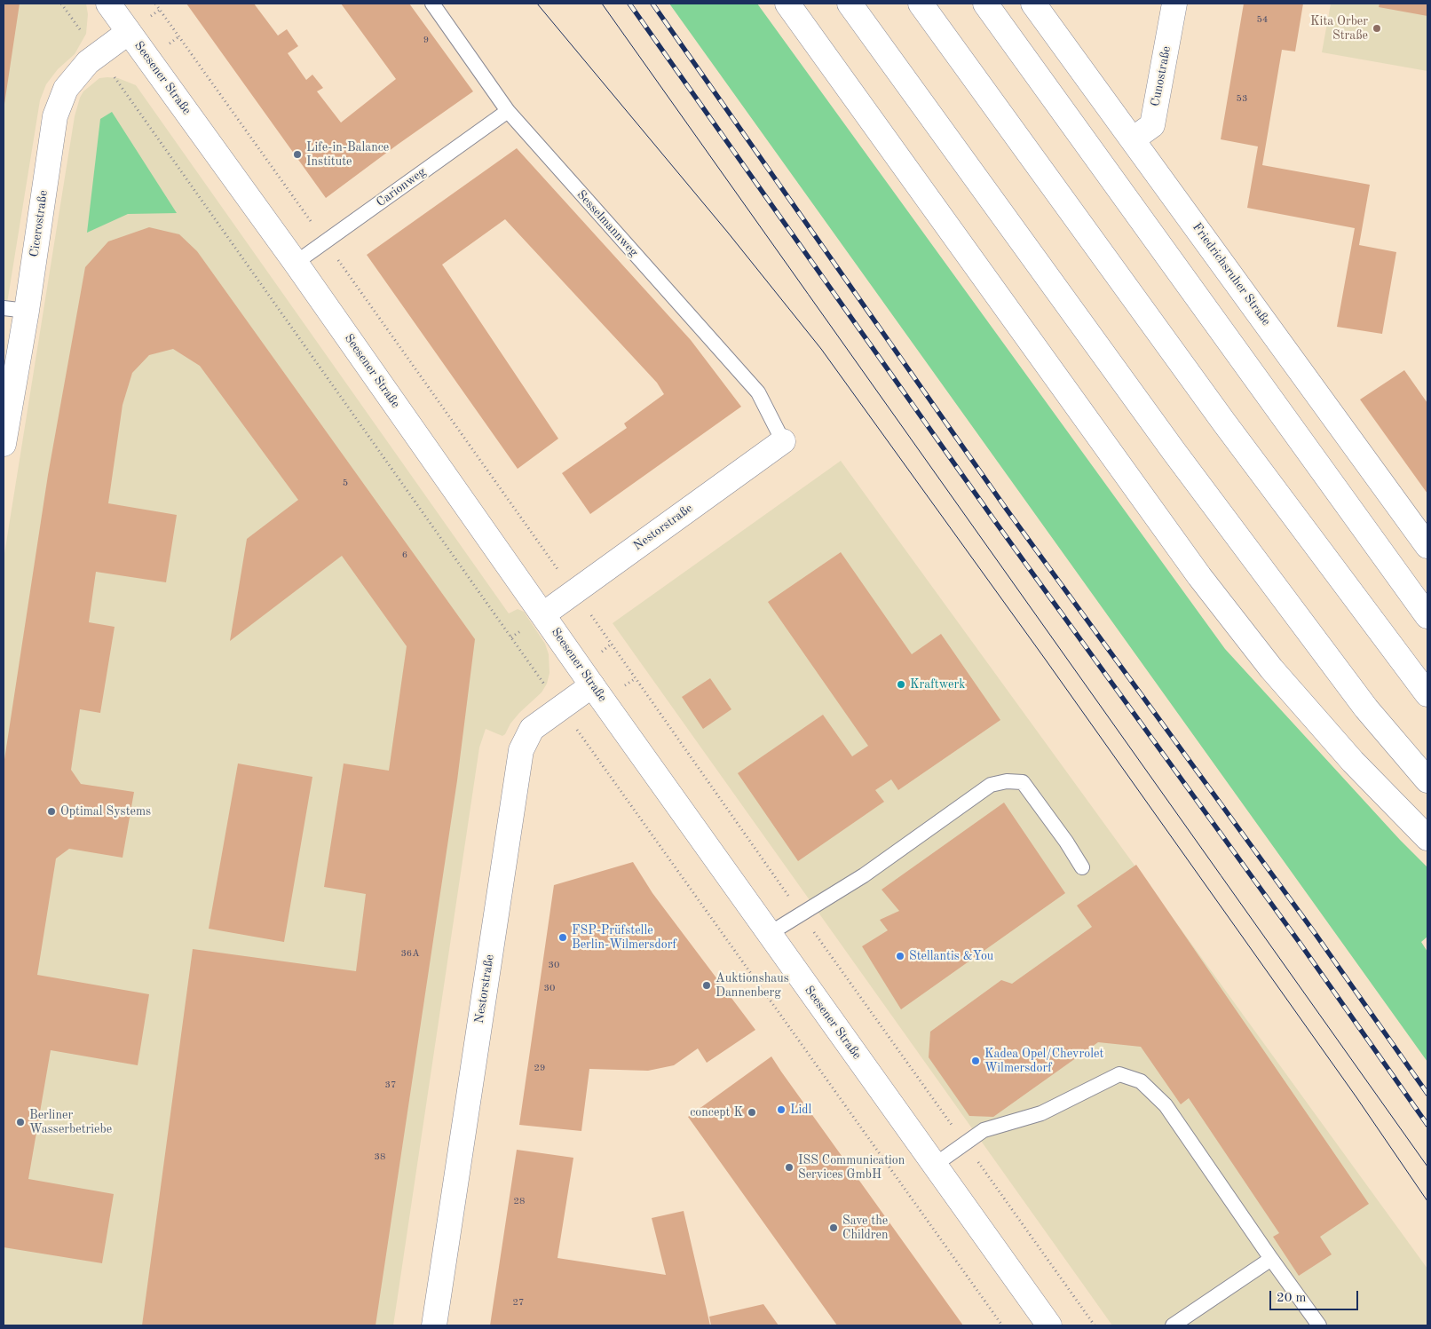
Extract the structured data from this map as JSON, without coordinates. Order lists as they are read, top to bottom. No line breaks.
{"streets":{"main road":["Cunostraße","Seesener Straße","Cicerostraße","Friedrichsruher Straße","Nestorstraße"],"lane":["Carionweg","Sesselmannweg"]},"crossings":[["Cunostraße","Friedrichsruher Straße"],["Seesener Straße","Carionweg"],["Seesener Straße","Cicerostraße"],["Seesener Straße","Nestorstraße"],["Carionweg","Sesselmannweg"],["Sesselmannweg","Nestorstraße"]],"places":["Kita Orber Straße","Life-in-Balance Institute","Kraftwerk","Optimal Systems","FSP-Prüfstelle Berlin-Wilmersdorf","Stellantis &You","Auktionshaus Dannenberg","Kadea Opel/Chevrolet Wilmersdorf","Lidl","concept K","Berliner Wasserbetriebe","ISS Communication Services GmbH","Save the Children"],"house_numbers":["54","9","53","5","6","36A","30","30","29","37","38","28","27"],"scale_bar":"20 m"}
